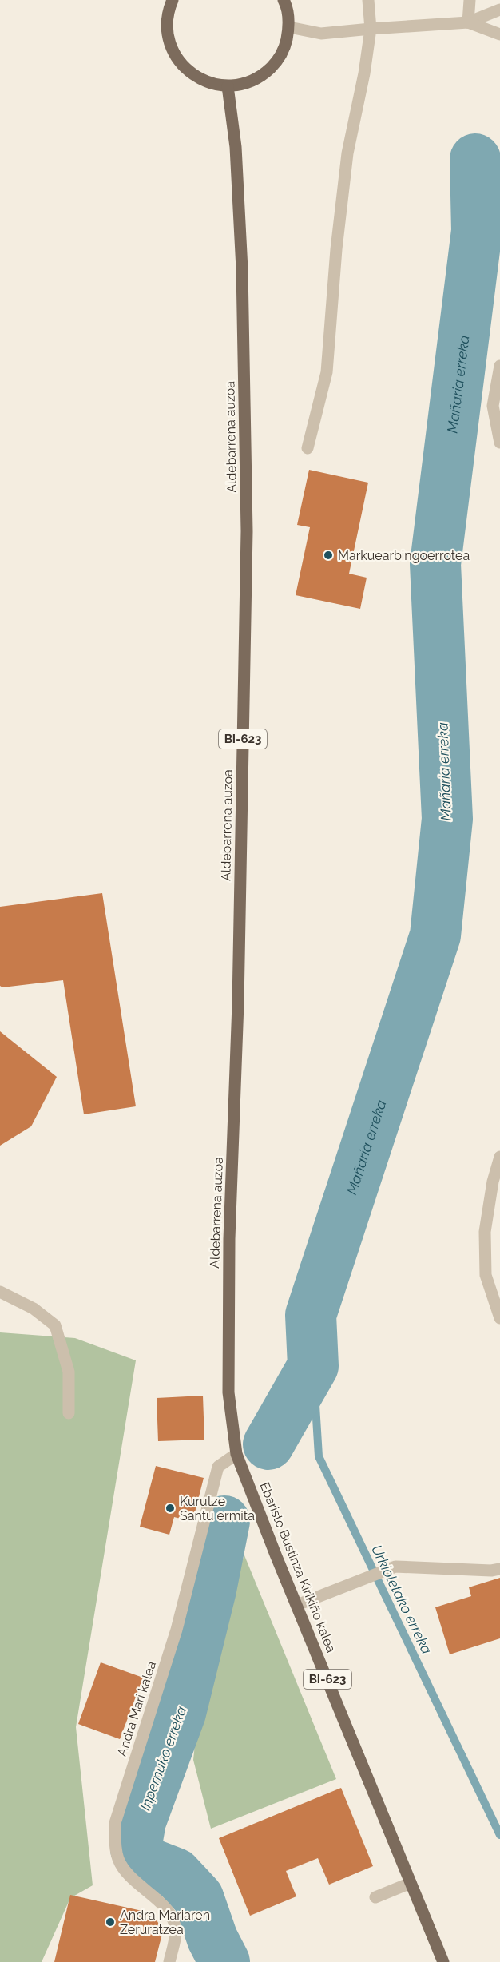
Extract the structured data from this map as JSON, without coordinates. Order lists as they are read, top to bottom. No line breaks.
{"streets":{"main road":["Aldebarrena auzoa","BI-623","Ebaristo Bustinza Kirikiño kalea"],"street":["Andra Mari kalea"]},"crossings":[["Aldebarrena auzoa","Ebaristo Bustinza Kirikiño kalea"],["Ebaristo Bustinza Kirikiño kalea","Andra Mari kalea"]],"water":["Mañaria erreka","Urkioletako erreka","Inpernuko erreka"],"places":["Markuearbingoerrotea","Kurutze Santu ermita","Andra Mariaren Zeruratzea"]}
